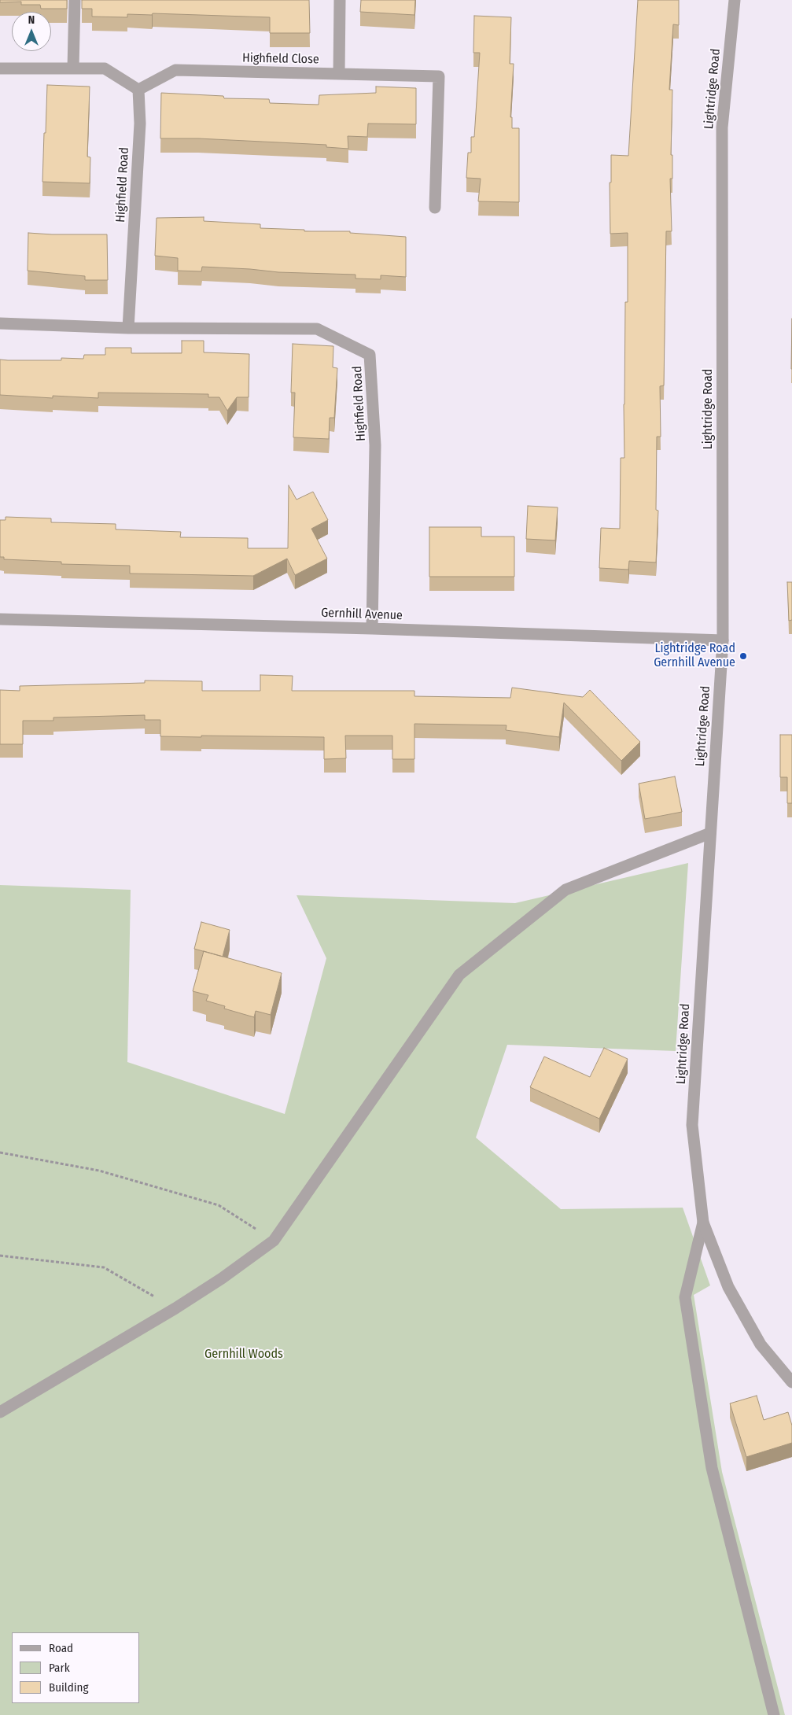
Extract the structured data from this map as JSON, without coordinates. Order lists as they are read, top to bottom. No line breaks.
{"streets":{"street":["Highfield Close","Lightridge Road","Highfield Road","Gernhill Avenue"]},"crossings":[["Highfield Close","Highfield Road"],["Lightridge Road","Gernhill Avenue"],["Highfield Road","Gernhill Avenue"]],"parks":["Gernhill Woods"],"places":["Lightridge Road Gernhill Avenue"],"legend":["Road","Park","Building"],"north":"top"}
